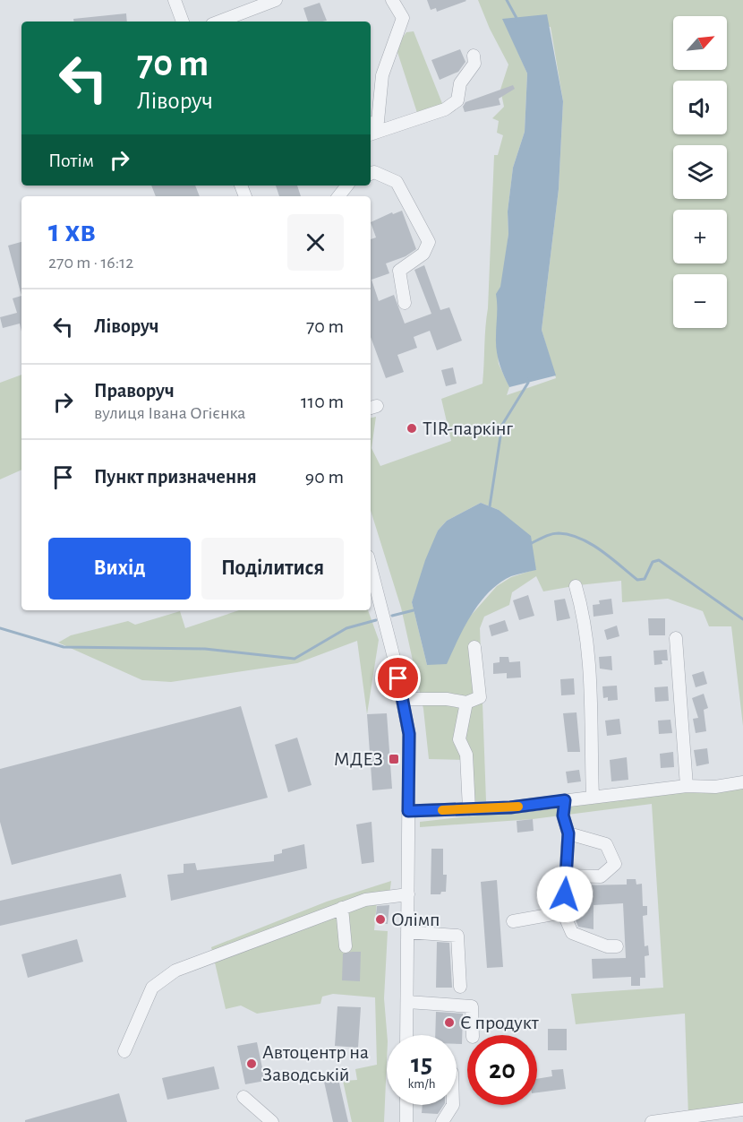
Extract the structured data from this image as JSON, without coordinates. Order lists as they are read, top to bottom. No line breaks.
{"places":{"other":["TIR-паркінг","Олімп","Є продукт","Автоцентр на Заводській"],"transit":["МДЕЗ"]},"north":"top right","page":{"map_buttons":["+","−"],"turn":["70 m","Ліворуч"],"then":"Потім","heading":["1 хв","270 m · 16:12"],"list":[{"name":"Ліворуч","value":"70 m"},{"name":"Праворуч","note":"вулиця Івана Огієнка","value":"110 m"},{"name":"Пункт призначення","value":"90 m"}],"buttons":["Вихід","Поділитися"],"speed":"15 km/h","limit":"20"}}
